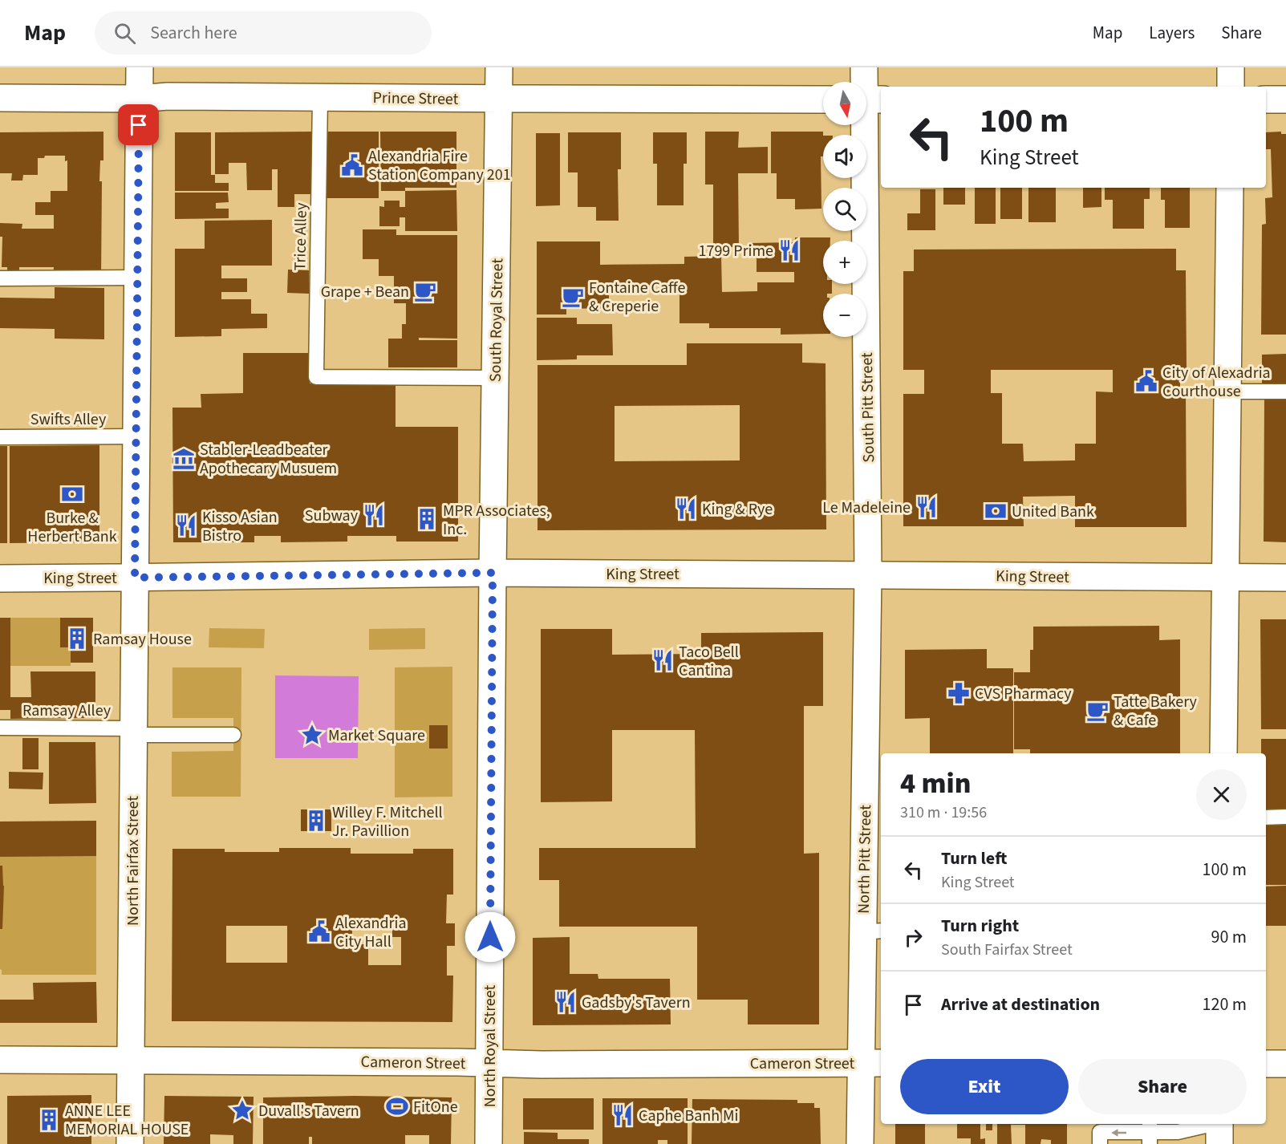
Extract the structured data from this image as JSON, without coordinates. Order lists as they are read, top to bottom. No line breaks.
{"streets":{"street":["Prince Street","South Royal Street","South Pitt Street","King Street","North Pitt Street","North Fairfax Street","North Royal Street","Cameron Street"],"lane":["Trice Alley","Swifts Alley","Ramsay Alley"]},"crossings":[["Prince Street","Trice Alley"],["Prince Street","South Royal Street"],["Prince Street","North Fairfax Street"],["Trice Alley","South Royal Street"],["South Royal Street","King Street"],["South Royal Street","North Royal Street"],["South Pitt Street","King Street"],["South Pitt Street","North Pitt Street"],["Swifts Alley","North Fairfax Street"],["King Street","North Pitt Street"],["King Street","North Fairfax Street"],["King Street","North Royal Street"],["Ramsay Alley","North Fairfax Street"],["North Pitt Street","Cameron Street"],["North Fairfax Street","Cameron Street"],["North Royal Street","Cameron Street"]],"places":{"public building":["Alexandria Fire Station Company 201","City of Alexadria Courthouse","Alexandria City Hall"],"restaurant":["1799 Prime","Le Madeleine","King & Rye","Subway","Kisso Asian Bistro","Taco Bell Cantina","Gadsby's Tavern","Caphe Banh Mi"],"cafe":["Grape + Bean","Fontaine Caffe & Creperie","Tatte Bakery & Cafe"],"museum":["Stabler-Leadbeater Apothecary Musuem"],"bank":["Burke & Herbert Bank","United Bank"],"building":["MPR Associates, Inc.","Ramsay House","Willey F. Mitchell Jr. Pavillion","ANNE LEE MEMORIAL HOUSE"],"pharmacy":["CVS Pharmacy"],"place":["Market Square","Duvall's Tavern"],"sports":["FitOne"]},"north":"bottom","page":{"header":"Map","search":"Search here","nav":["Map","Layers","Share"],"map_buttons":["+","−"],"turn":["100 m","King Street"],"heading":["4 min","310 m · 19:56"],"list":[{"name":"Turn left","note":"King Street","value":"100 m"},{"name":"Turn right","note":"South Fairfax Street","value":"90 m"},{"name":"Arrive at destination","value":"120 m"}],"buttons":["Exit","Share"]}}
